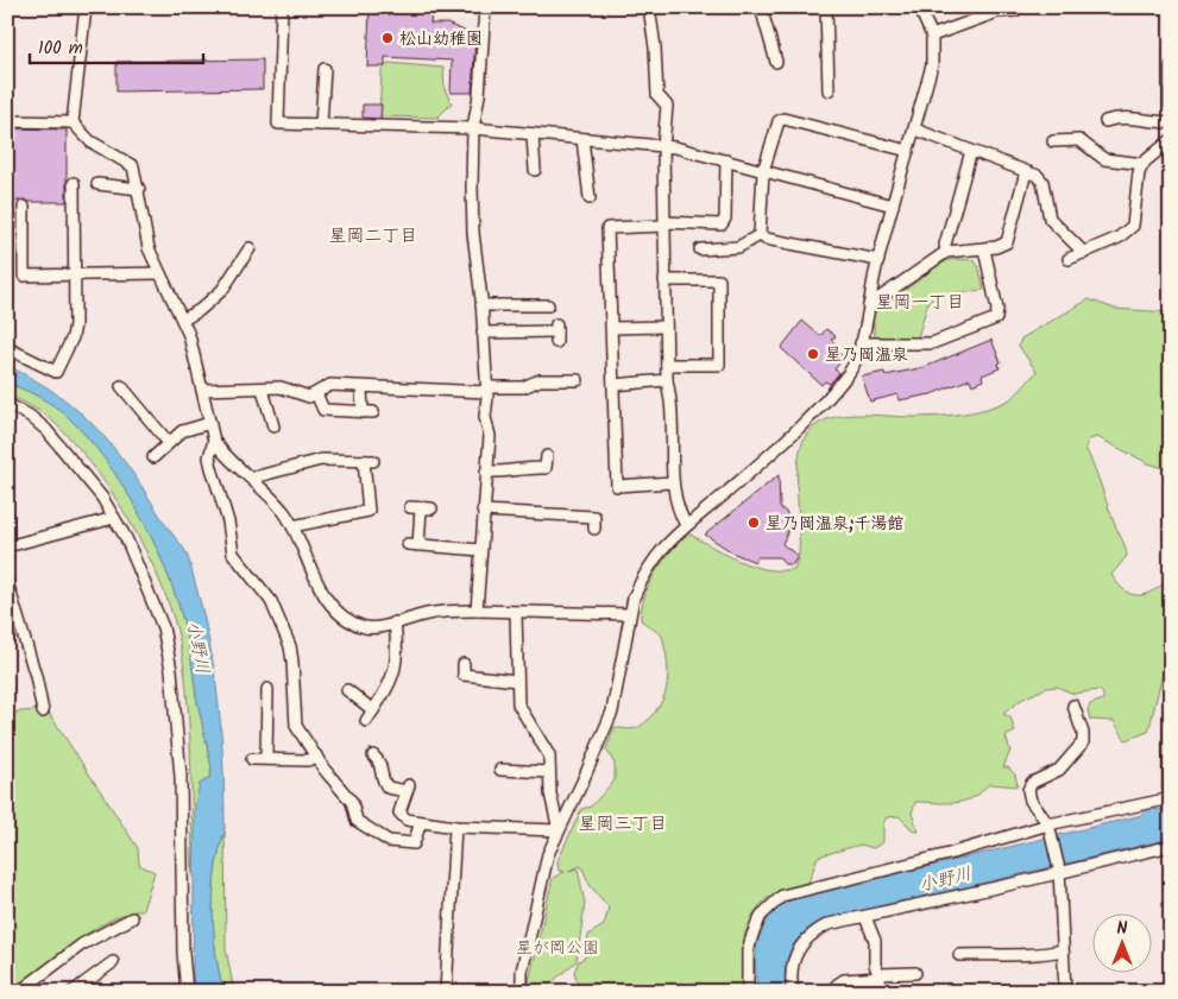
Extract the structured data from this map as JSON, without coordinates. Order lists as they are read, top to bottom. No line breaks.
{"districts":["星岡二丁目","星岡一丁目","星岡三丁目"],"water":["小野川"],"parks":["星が岡公園"],"places":["松山幼稚園","星乃岡温泉","星乃岡温泉;千湯館"],"scale_bar":"100 m","north":"top"}
